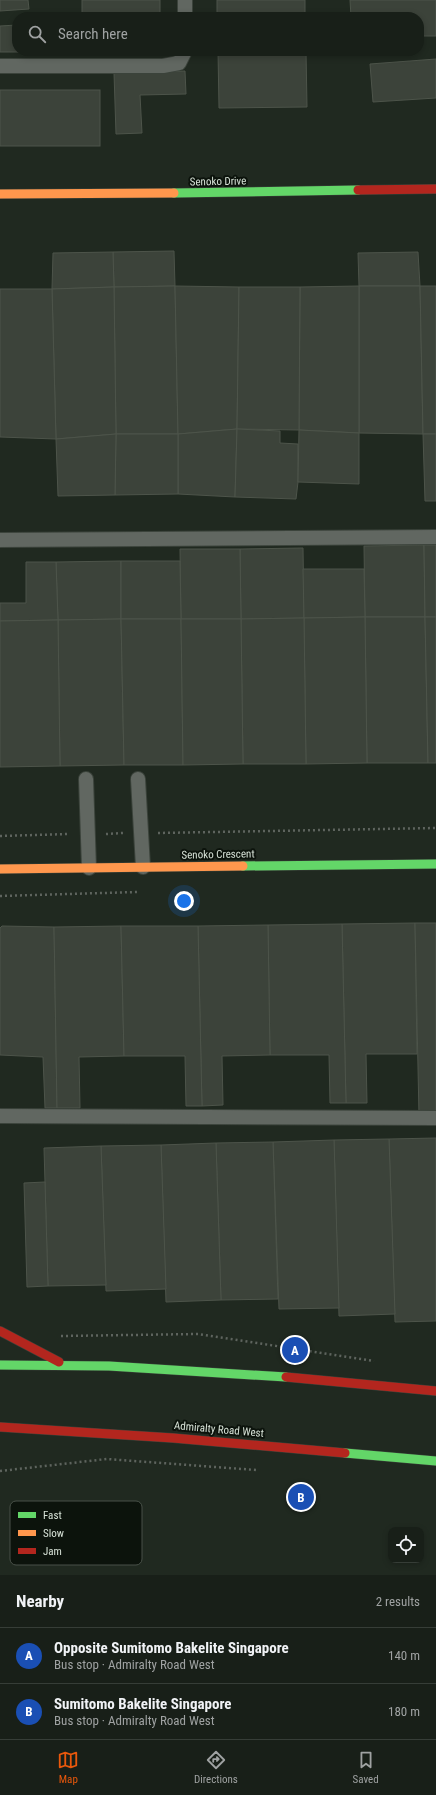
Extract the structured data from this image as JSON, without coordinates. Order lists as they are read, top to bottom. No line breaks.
{"streets":{"main road":["Senoko Drive","Senoko Crescent","Admiralty Road West"]},"legend":["Fast","Slow","Jam"],"page":{"search":"Search here","pins":["A","B"],"heading":["Nearby","2 results"],"list":[{"mark":"A","name":"Opposite Sumitomo Bakelite Singapore","note":"Bus stop · Admiralty Road West","value":"140 m"},{"mark":"B","name":"Sumitomo Bakelite Singapore","note":"Bus stop · Admiralty Road West","value":"180 m"}],"nav":["Map","Directions","Saved"]}}
